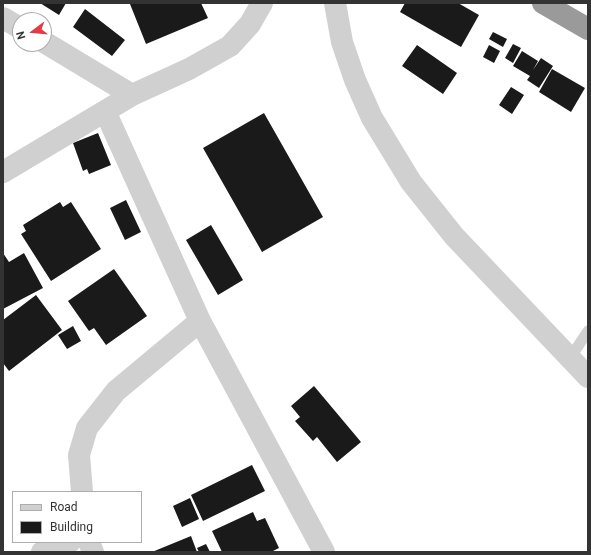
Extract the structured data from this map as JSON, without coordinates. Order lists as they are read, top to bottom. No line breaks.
{"legend":["Road","Building"],"north":"left"}
